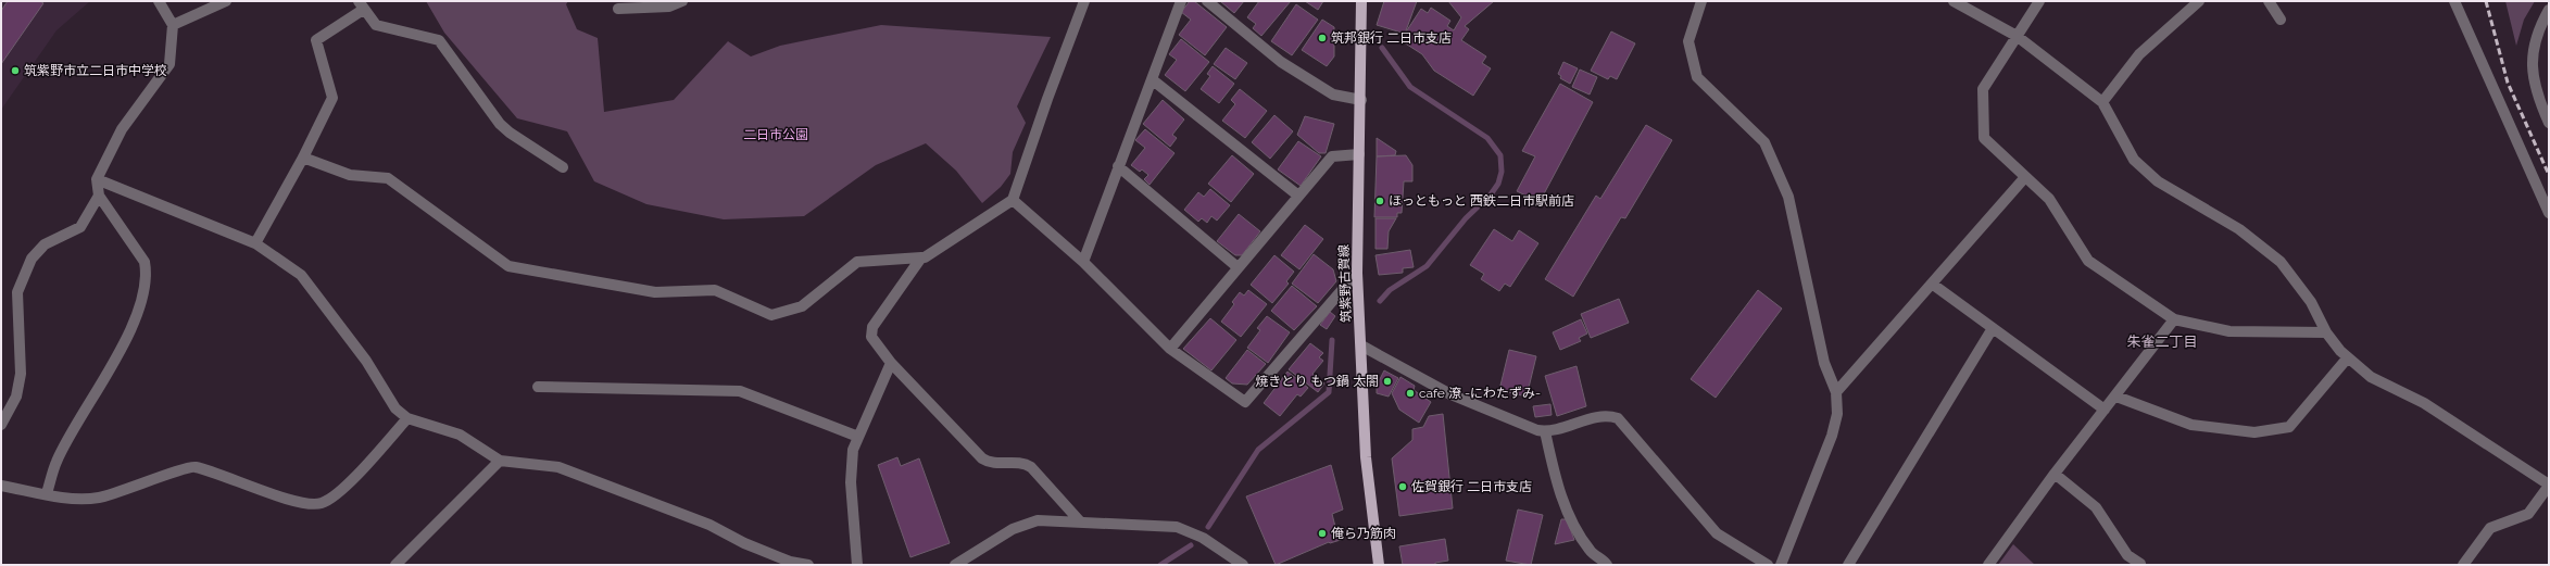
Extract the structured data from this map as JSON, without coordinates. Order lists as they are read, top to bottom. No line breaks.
{"streets":{"main road":["筑紫野古賀線"]},"districts":["朱雀二丁目"],"parks":["二日市公園"],"places":["筑邦銀行 二日市支店","筑紫野市立二日市中学校","ほっともっと 西鉄二日市駅前店","焼きとり もつ鍋 太閤","cafe 潦 -にわたずみ-","佐賀銀行 二日市支店","俺ら乃筋肉"]}
